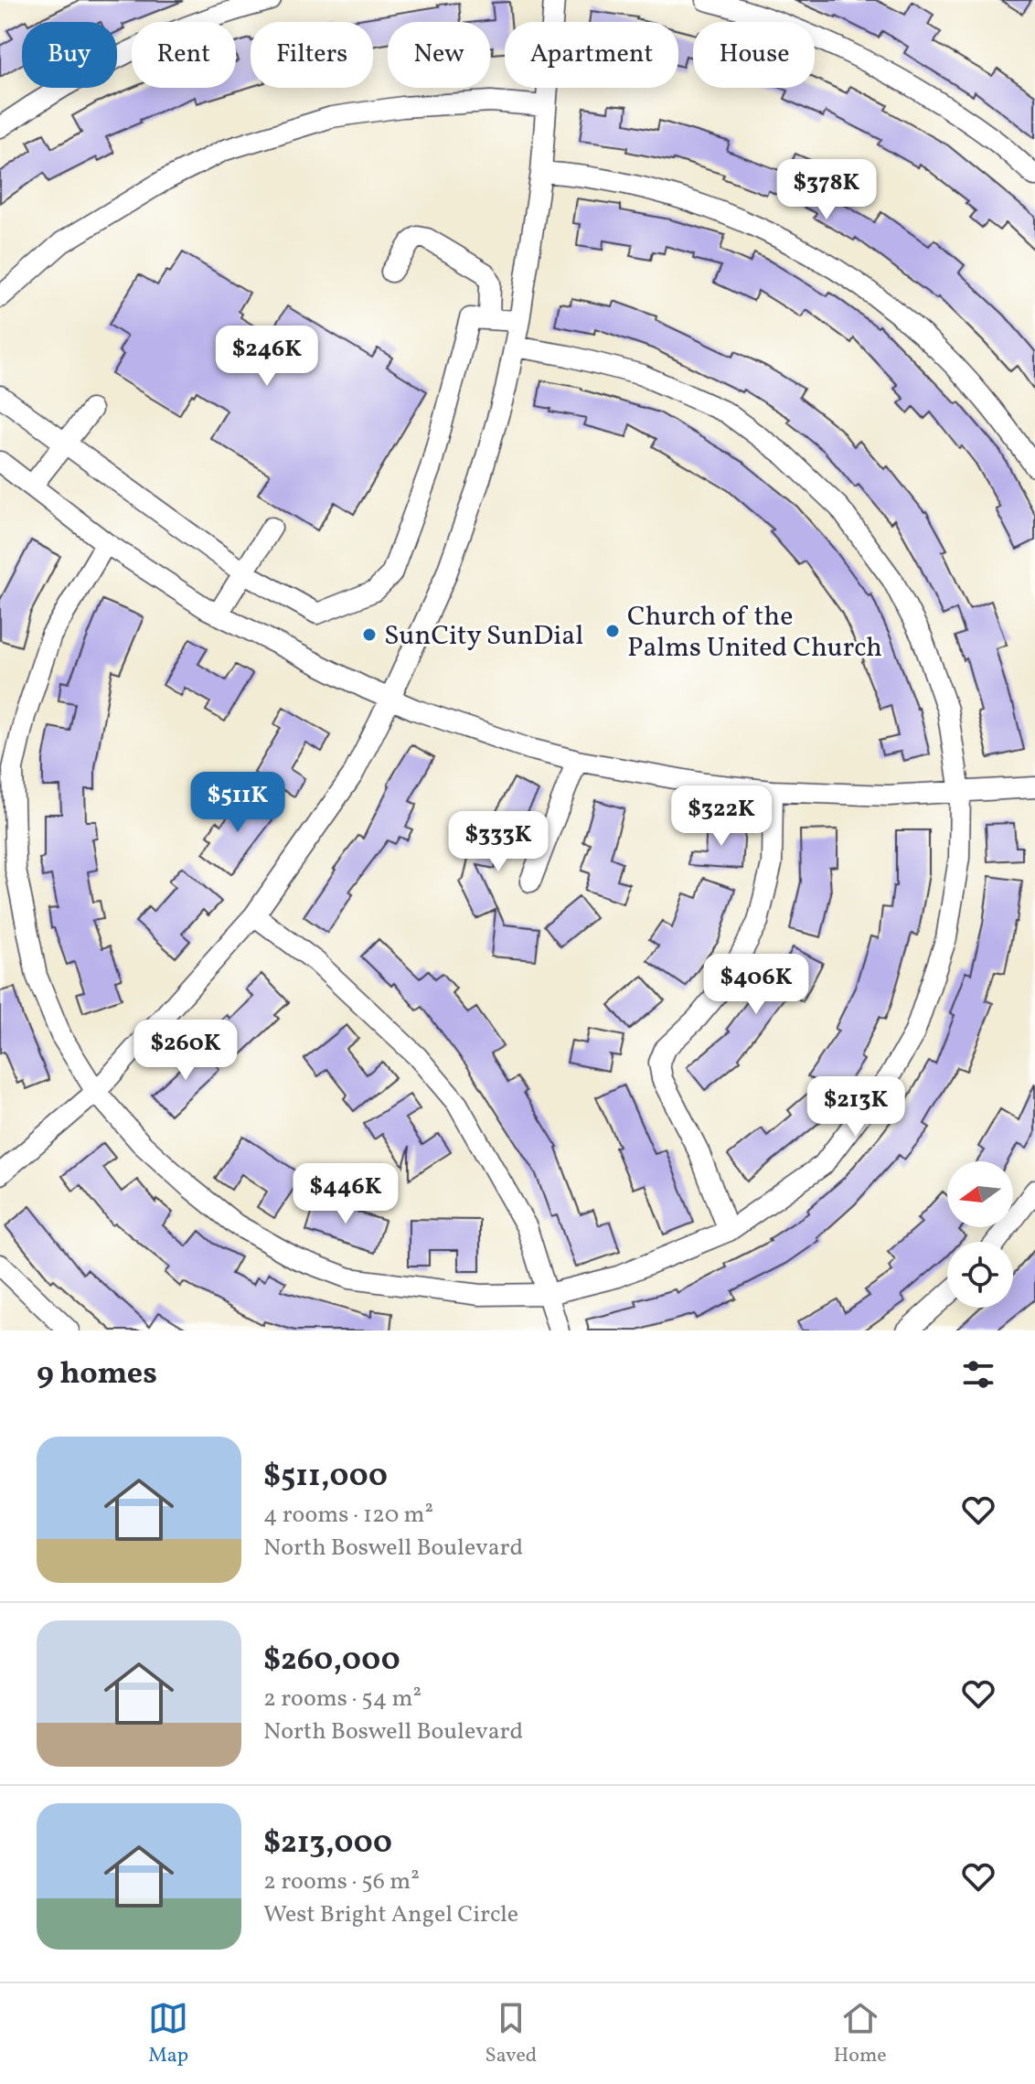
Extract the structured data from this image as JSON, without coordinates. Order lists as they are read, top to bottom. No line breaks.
{"places":["Church of the Palms United Church","SunCity SunDial"],"north":"left","page":{"chip":["Buy","Rent","Filters","New","Apartment","House"],"price":["$378K","$246K","$511K","$322K","$333K","$406K","$260K","$213K","$446K"],"heading":"9 homes","list":[{"name":"$511,000","note":"4 rooms · 120 m² · North Boswell Boulevard"},{"name":"$260,000","note":"2 rooms · 54 m² · North Boswell Boulevard"},{"name":"$213,000","note":"2 rooms · 56 m² · West Bright Angel Circle"}],"tabs":["Map","Saved","Home"]}}
